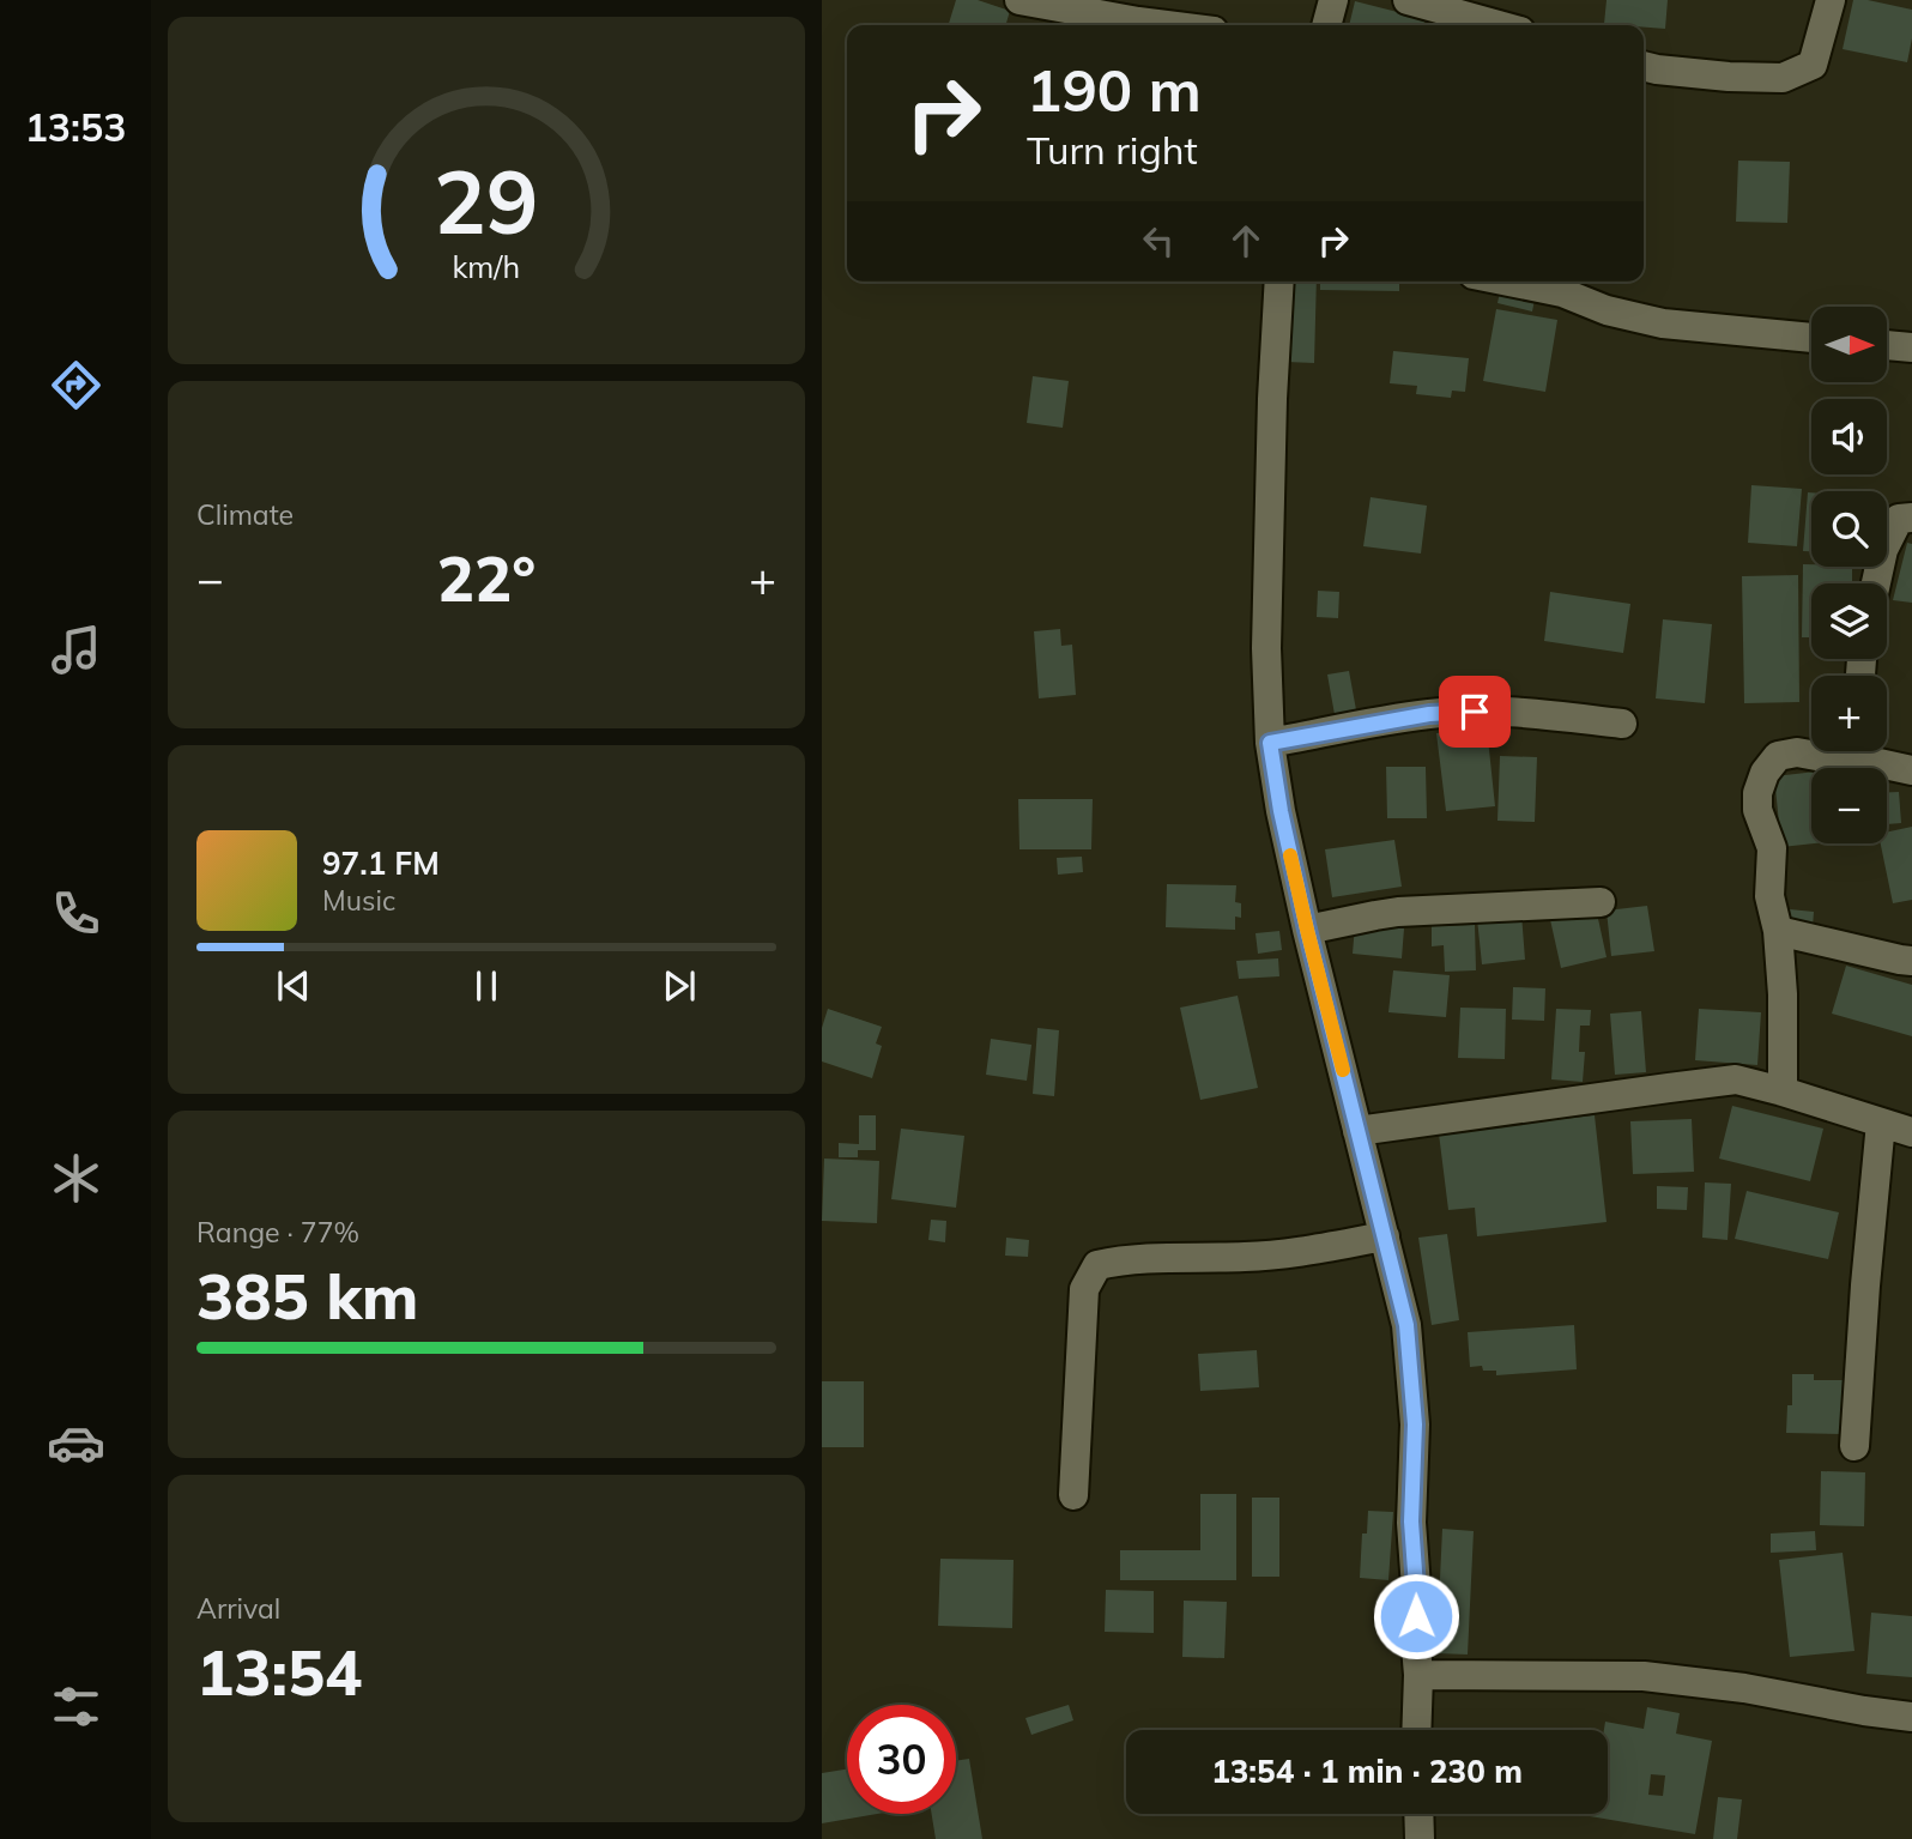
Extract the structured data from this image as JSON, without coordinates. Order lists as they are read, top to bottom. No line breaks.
{"north":"right","page":{"tabs":"13:53","turn":["190 m","Turn right"],"map_buttons":["+","−"],"tile":["Climate",["Range · 77%","385 km"],["Arrival","13:54"]],"heat":["−","22°","+"],"song":["97.1 FM","Music"],"limit":"30","trip":"13:54 · 1 min · 230 m","gauge":["29","km/h"]}}
